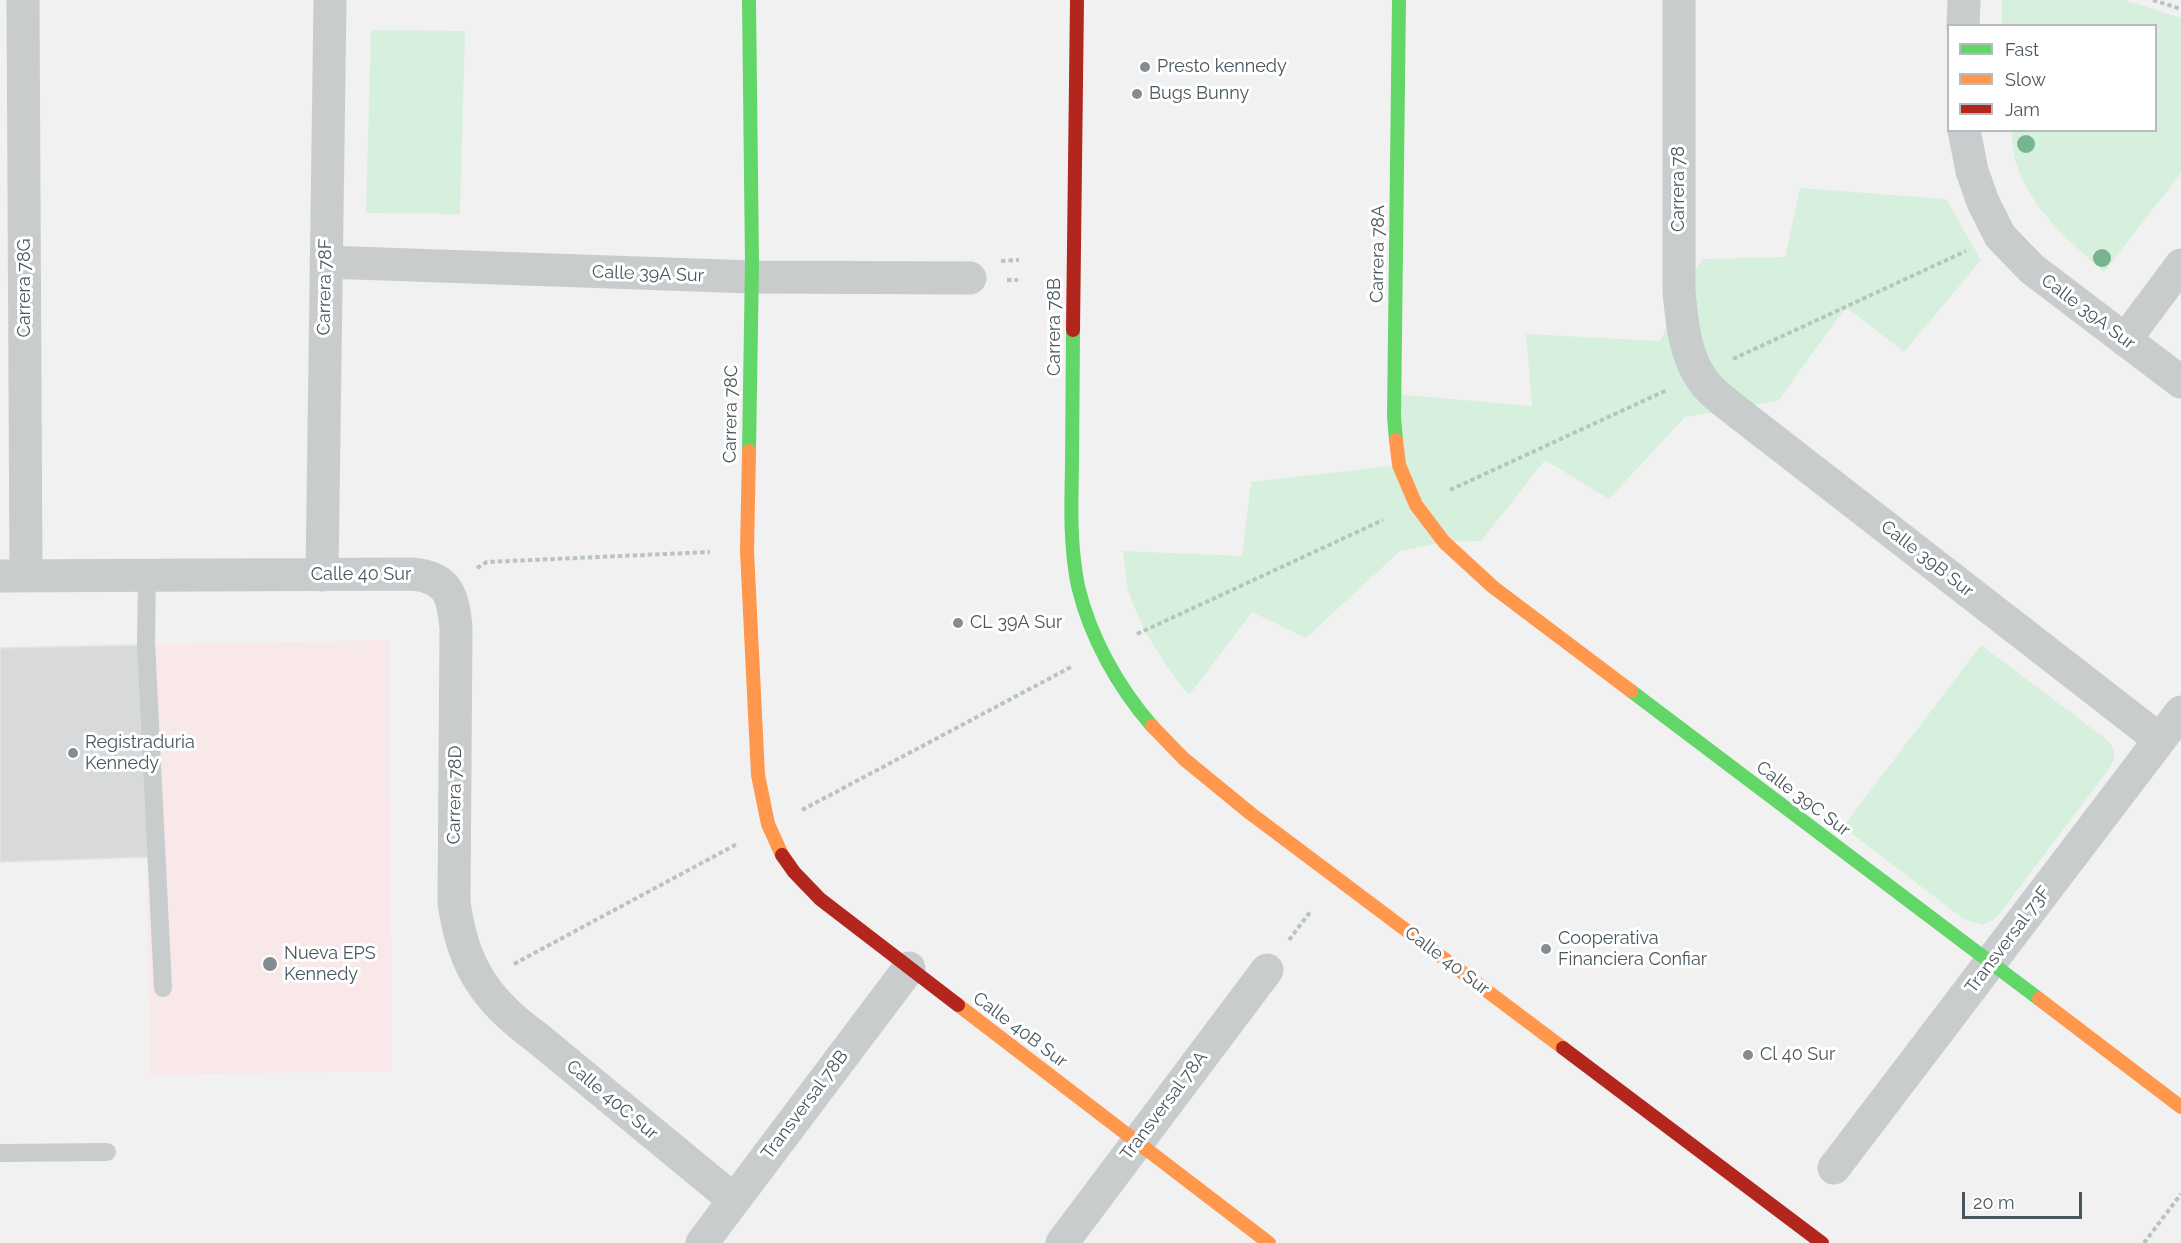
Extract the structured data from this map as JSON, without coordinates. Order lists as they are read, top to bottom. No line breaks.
{"streets":{"street":["Carrera 78","Carrera 78A","Calle 39A Sur","Carrera 78F","Carrera 78G","Carrera 78B","Carrera 78C","Calle 39B Sur","Calle 40 Sur","Carrera 78D","Calle 39C Sur","Transversal 73F","Calle 40B Sur","Calle 40C Sur","Transversal 78B","Transversal 78A"]},"crossings":[["Carrera 78","Calle 39B Sur"],["Carrera 78A","Calle 39C Sur"],["Calle 39A Sur","Carrera 78F"],["Calle 39A Sur","Carrera 78C"],["Carrera 78F","Calle 40 Sur"],["Carrera 78G","Calle 40 Sur"],["Carrera 78B","Calle 40 Sur"],["Carrera 78C","Calle 40B Sur"],["Calle 39B Sur","Transversal 73F"],["Calle 40 Sur","Carrera 78D"],["Carrera 78D","Calle 40C Sur"],["Calle 39C Sur","Transversal 73F"],["Calle 40B Sur","Transversal 78B"],["Calle 40B Sur","Transversal 78A"],["Calle 40C Sur","Transversal 78B"]],"places":["Presto kennedy","Bugs Bunny","CL 39A Sur","Registraduria Kennedy","Cooperativa Financiera Confiar","Nueva EPS Kennedy","Cl 40 Sur"],"legend":["Fast","Slow","Jam"],"scale_bar":"20 m"}
